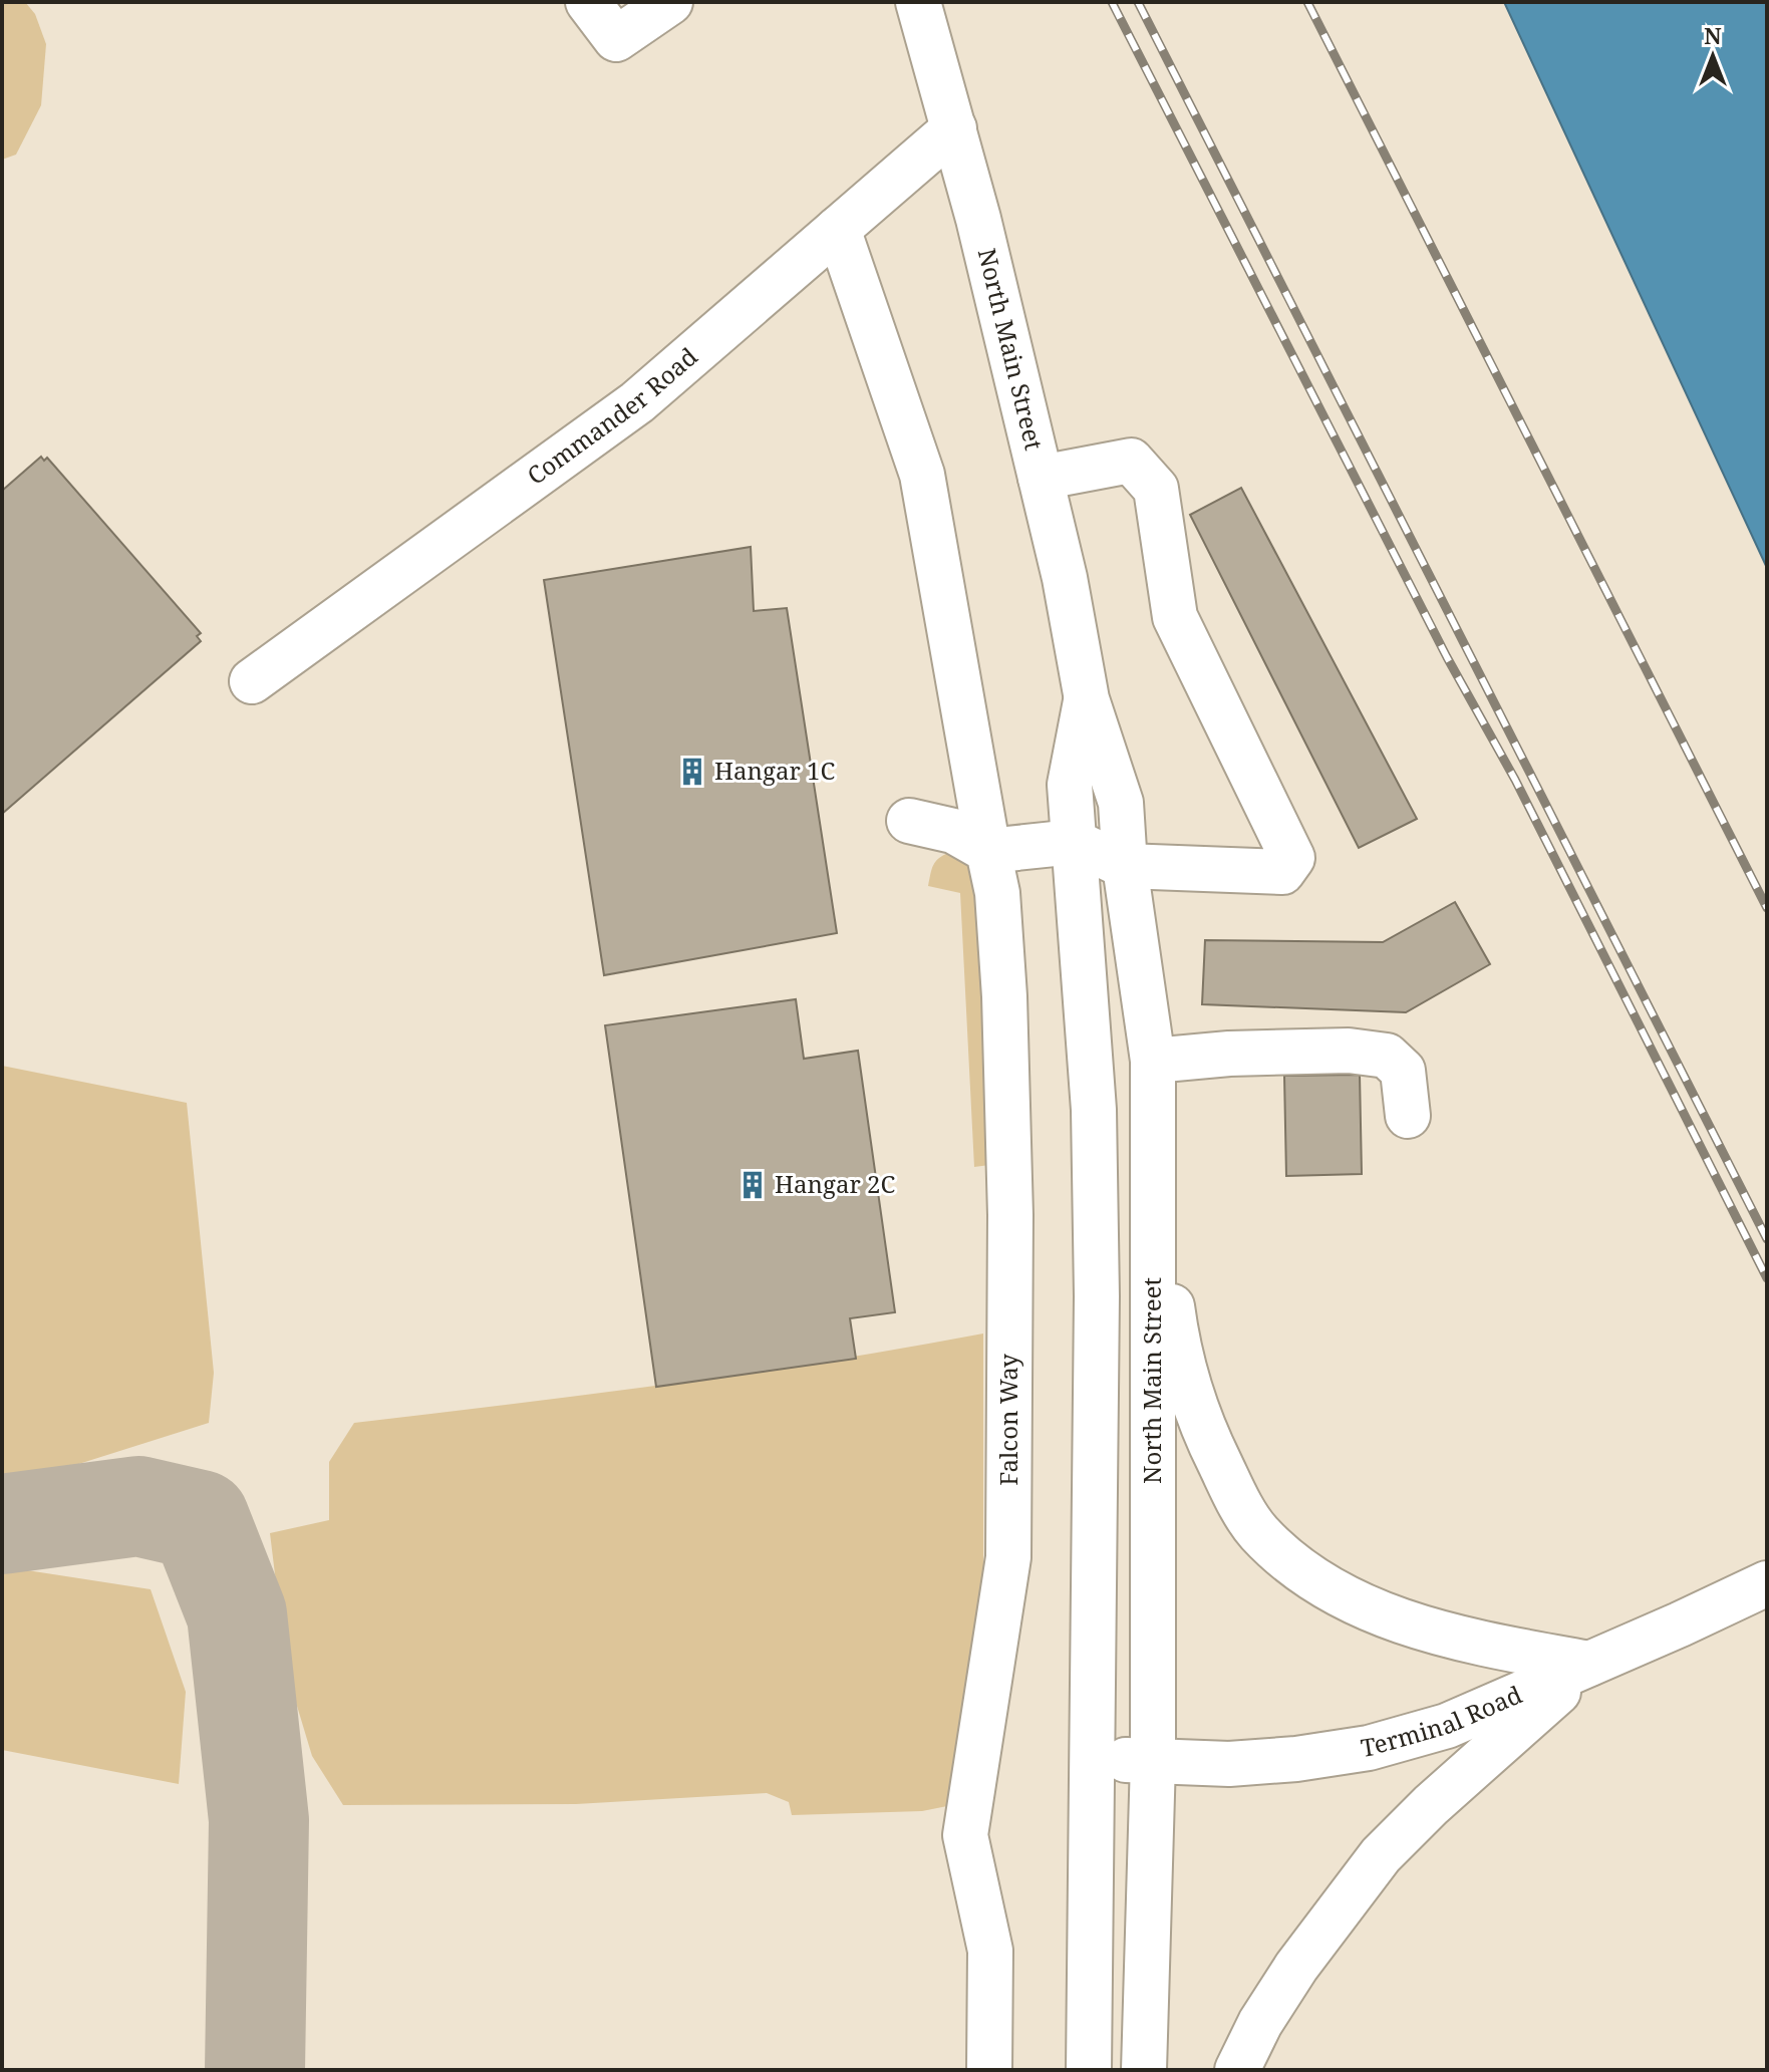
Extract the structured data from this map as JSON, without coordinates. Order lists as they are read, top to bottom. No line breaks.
{"streets":{"main road":["North Main Street","Commander Road","Falcon Way","Terminal Road"]},"crossings":[["North Main Street","Commander Road"],["North Main Street","Terminal Road"],["Commander Road","Falcon Way"]],"places":{"building":["Hangar 1C","Hangar 2C"]},"north":"top"}
